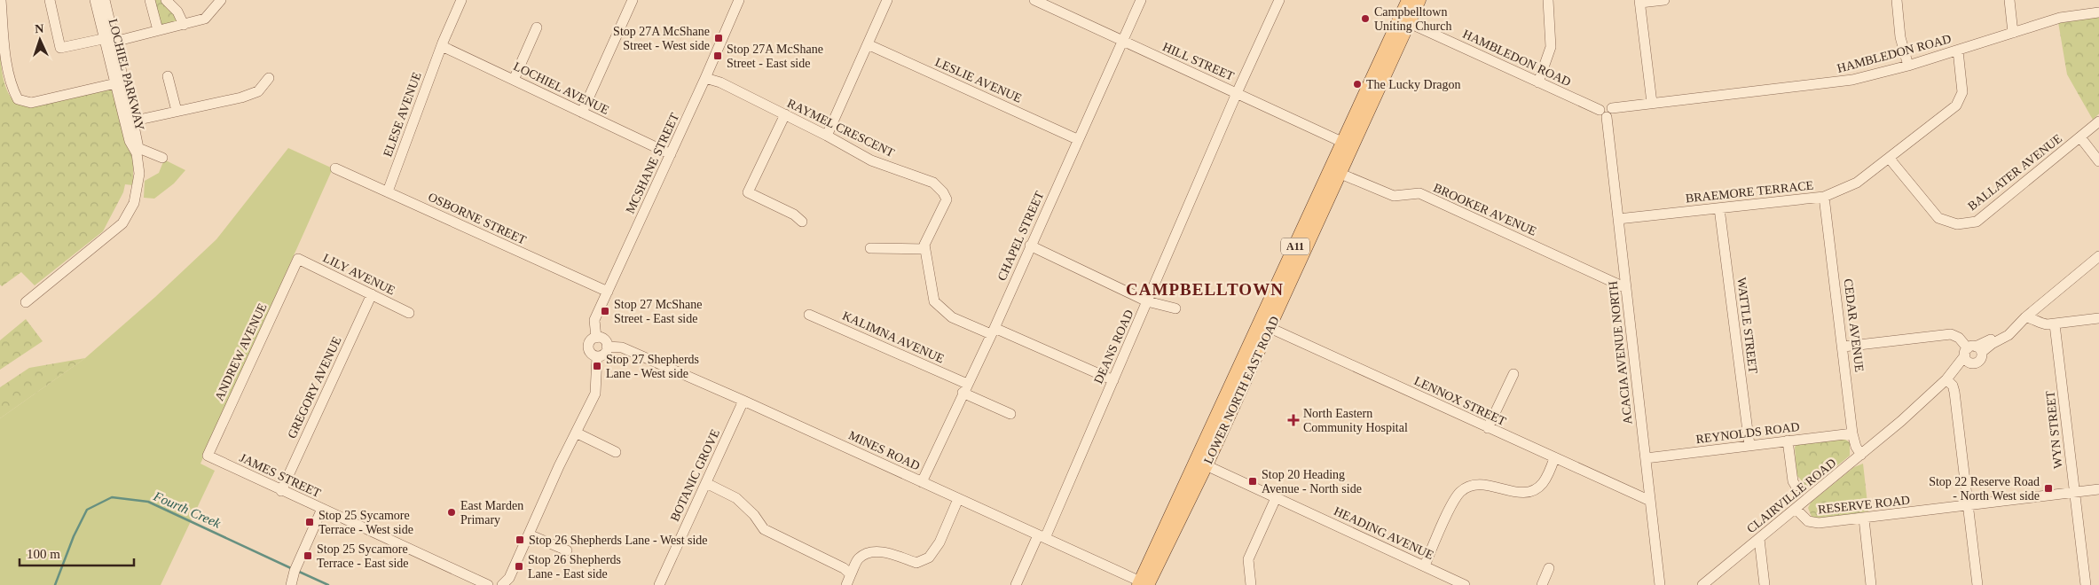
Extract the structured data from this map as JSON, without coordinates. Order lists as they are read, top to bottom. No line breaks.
{"streets":{"main road":["A11","LOWER NORTH EAST ROAD"],"street":["HAMBLEDON ROAD","HILL STREET","LOCHIEL PARKWAY","LESLIE AVENUE","LOCHIEL AVENUE","ELESE AVENUE","RAYMEL CRESCENT","MCSHANE STREET","BALLATER AVENUE","BRAEMORE TERRACE","BROOKER AVENUE","OSBORNE STREET","CHAPEL STREET","LILY AVENUE","WATTLE STREET","CEDAR AVENUE","KALIMNA AVENUE","DEANS ROAD","ANDREW AVENUE","ACACIA AVENUE NORTH","GREGORY AVENUE","LENNOX STREET","WYN STREET","REYNOLDS ROAD","MINES ROAD","JAMES STREET","BOTANIC GROVE","CLAIRVILLE ROAD","RESERVE ROAD","HEADING AVENUE"]},"crossings":[["HAMBLEDON ROAD","BRAEMORE TERRACE"],["HAMBLEDON ROAD","ACACIA AVENUE NORTH"],["HAMBLEDON ROAD","LOWER NORTH EAST ROAD"],["HILL STREET","CHAPEL STREET"],["HILL STREET","DEANS ROAD"],["HILL STREET","LOWER NORTH EAST ROAD"],["LESLIE AVENUE","CHAPEL STREET"],["LOCHIEL AVENUE","ELESE AVENUE"],["LOCHIEL AVENUE","MCSHANE STREET"],["ELESE AVENUE","OSBORNE STREET"],["RAYMEL CRESCENT","MCSHANE STREET"],["RAYMEL CRESCENT","CHAPEL STREET"],["RAYMEL CRESCENT","DEANS ROAD"],["MCSHANE STREET","OSBORNE STREET"],["MCSHANE STREET","MINES ROAD"],["BALLATER AVENUE","BRAEMORE TERRACE"],["BRAEMORE TERRACE","WATTLE STREET"],["BRAEMORE TERRACE","CEDAR AVENUE"],["BRAEMORE TERRACE","ACACIA AVENUE NORTH"],["BROOKER AVENUE","ACACIA AVENUE NORTH"],["BROOKER AVENUE","LOWER NORTH EAST ROAD"],["CHAPEL STREET","KALIMNA AVENUE"],["CHAPEL STREET","MINES ROAD"],["LILY AVENUE","ANDREW AVENUE"],["LILY AVENUE","GREGORY AVENUE"],["WATTLE STREET","REYNOLDS ROAD"],["CEDAR AVENUE","REYNOLDS ROAD"],["CEDAR AVENUE","CLAIRVILLE ROAD"],["DEANS ROAD","MINES ROAD"],["ANDREW AVENUE","JAMES STREET"],["ACACIA AVENUE NORTH","LENNOX STREET"],["ACACIA AVENUE NORTH","REYNOLDS ROAD"],["GREGORY AVENUE","JAMES STREET"],["LOWER NORTH EAST ROAD","LENNOX STREET"],["LOWER NORTH EAST ROAD","MINES ROAD"],["LOWER NORTH EAST ROAD","HEADING AVENUE"],["WYN STREET","RESERVE ROAD"],["MINES ROAD","BOTANIC GROVE"],["CLAIRVILLE ROAD","RESERVE ROAD"]],"districts":["CAMPBELLTOWN"],"water":["Fourth Creek"],"places":{"other":["Campbelltown Uniting Church","The Lucky Dragon","East Marden Primary"],"transit":["Stop 27A McShane Street - West side","Stop 27A McShane Street - East side","Stop 27 McShane Street - East side","Stop 27 Shepherds Lane - West side","Stop 20 Heading Avenue - North side","Stop 22 Reserve Road - North West side","Stop 25 Sycamore Terrace - West side","Stop 26 Shepherds Lane - West side","Stop 25 Sycamore Terrace - East side","Stop 26 Shepherds Lane - East side"],"health":["North Eastern Community Hospital"]},"scale_bar":"100 m","north":"top"}
